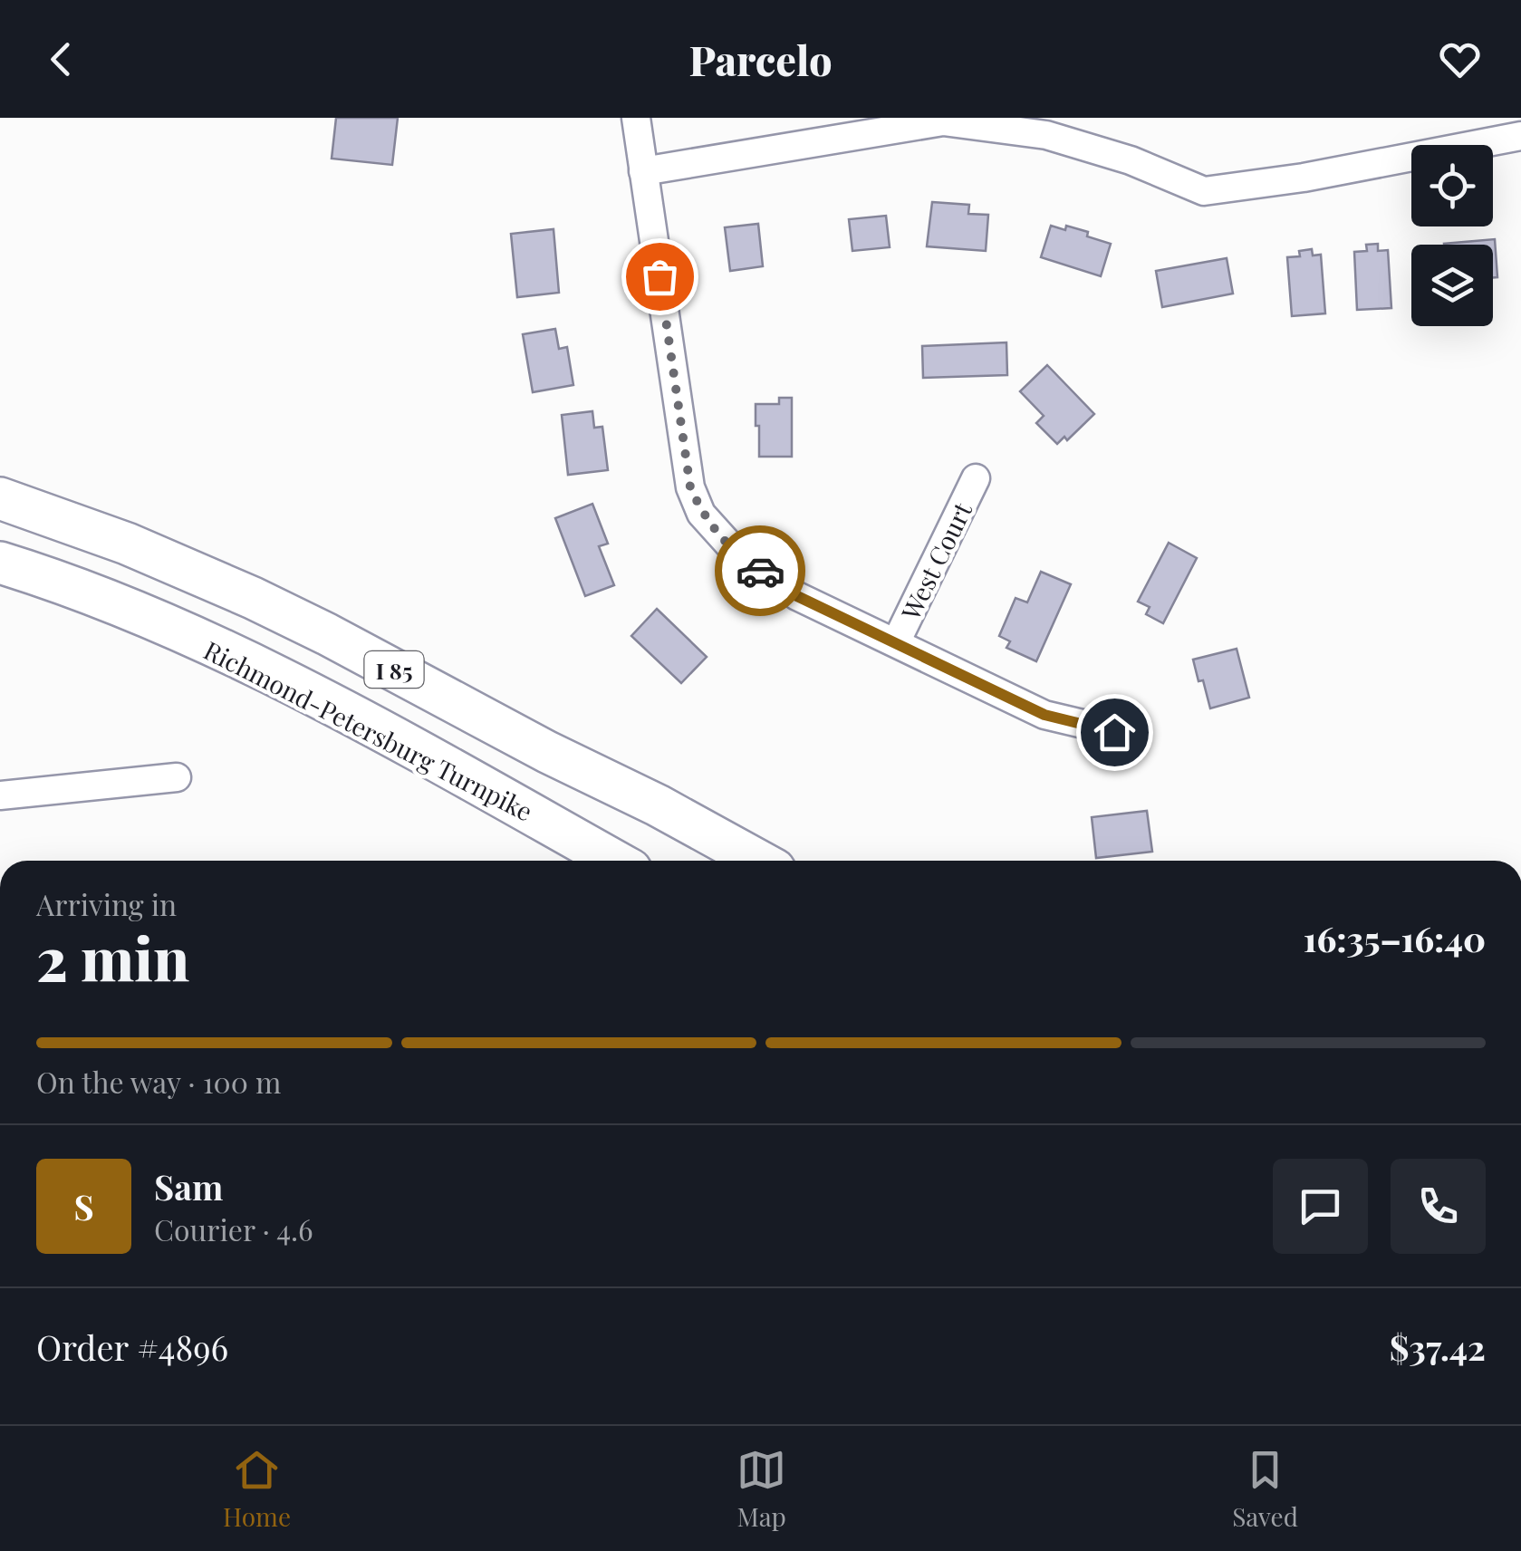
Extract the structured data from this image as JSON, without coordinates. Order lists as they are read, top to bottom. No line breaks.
{"streets":{"highway":["I 85","Richmond-Petersburg Turnpike"],"street":["West Court"]},"page":{"header":"Parcelo","heading":["2 min","Arriving in","16:35–16:40"],"panel":["Sam","Courier · 4.6","Order #4896","$37.42"],"bar":"On the way · 100 m","round":"S","tabs":["Home","Map","Saved"]}}
